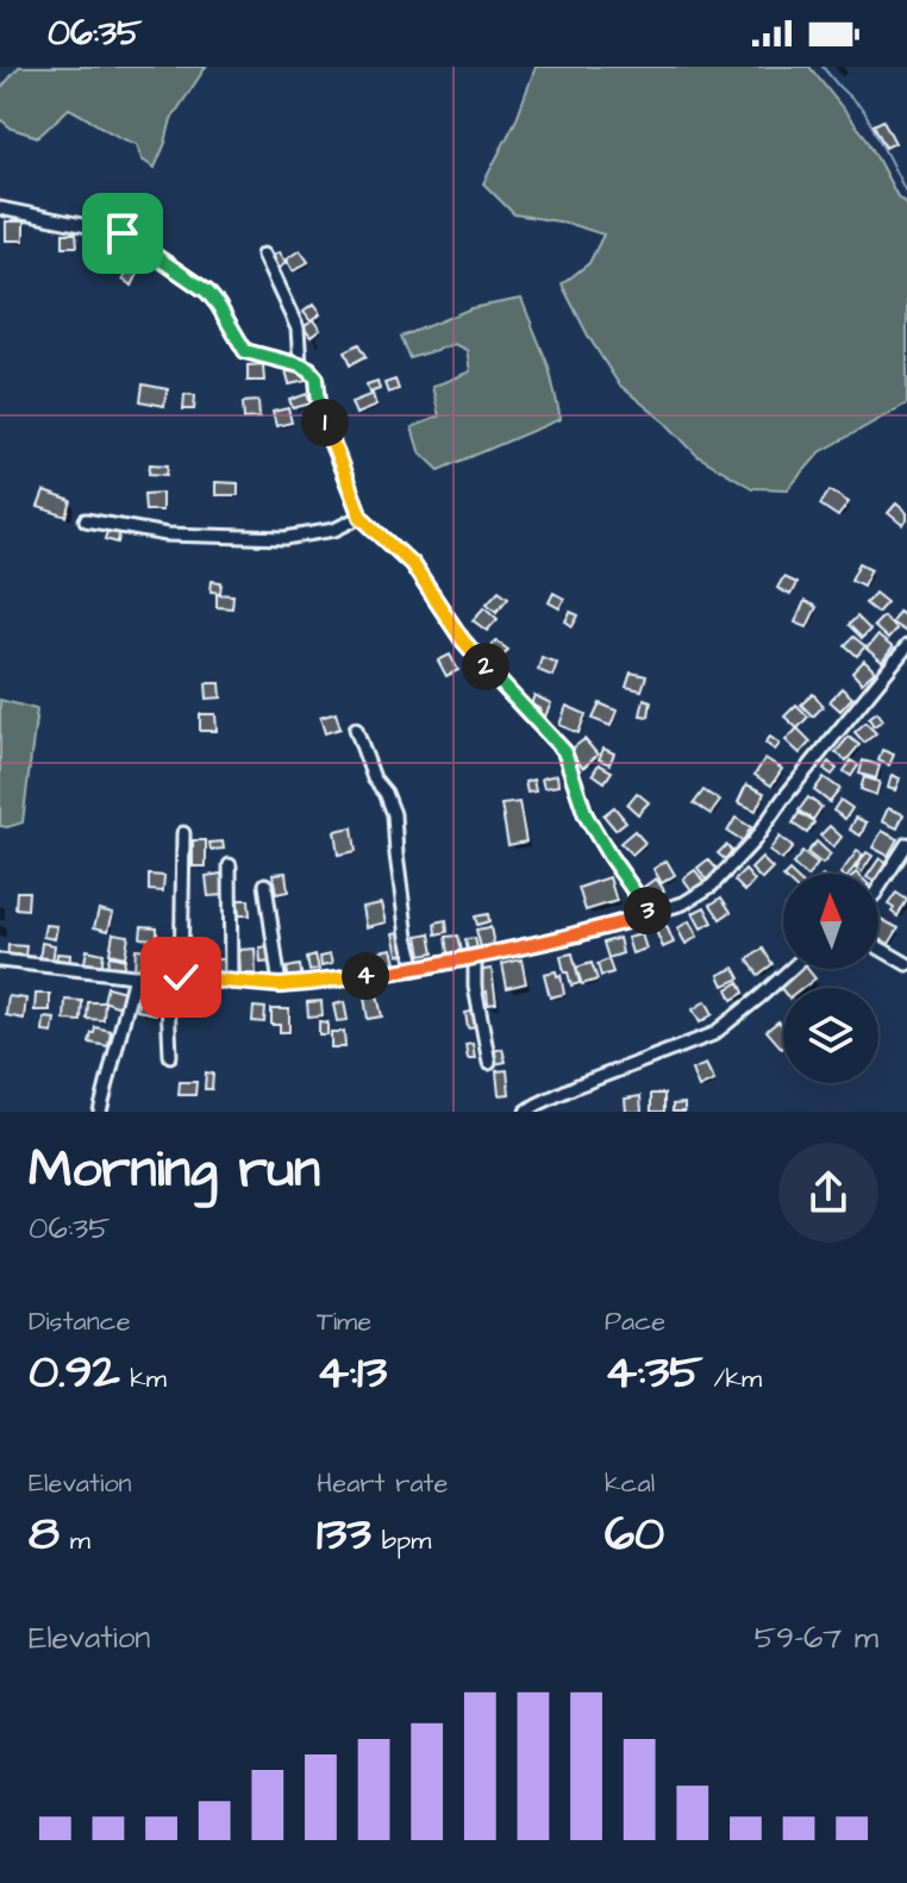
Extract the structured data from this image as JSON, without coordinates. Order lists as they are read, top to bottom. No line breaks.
{"north":"top","page":{"status":"06:35","pins":["1","2","3","4"],"heading":["Morning run","06:35"],"stats":[["Distance","0.92 km"],["Time","4:13"],["Pace","4:35 /km"],["Elevation","8 m"],["Heart rate","133 bpm"],["kcal","60"]],"chart":["Elevation","59–67 m"]}}
